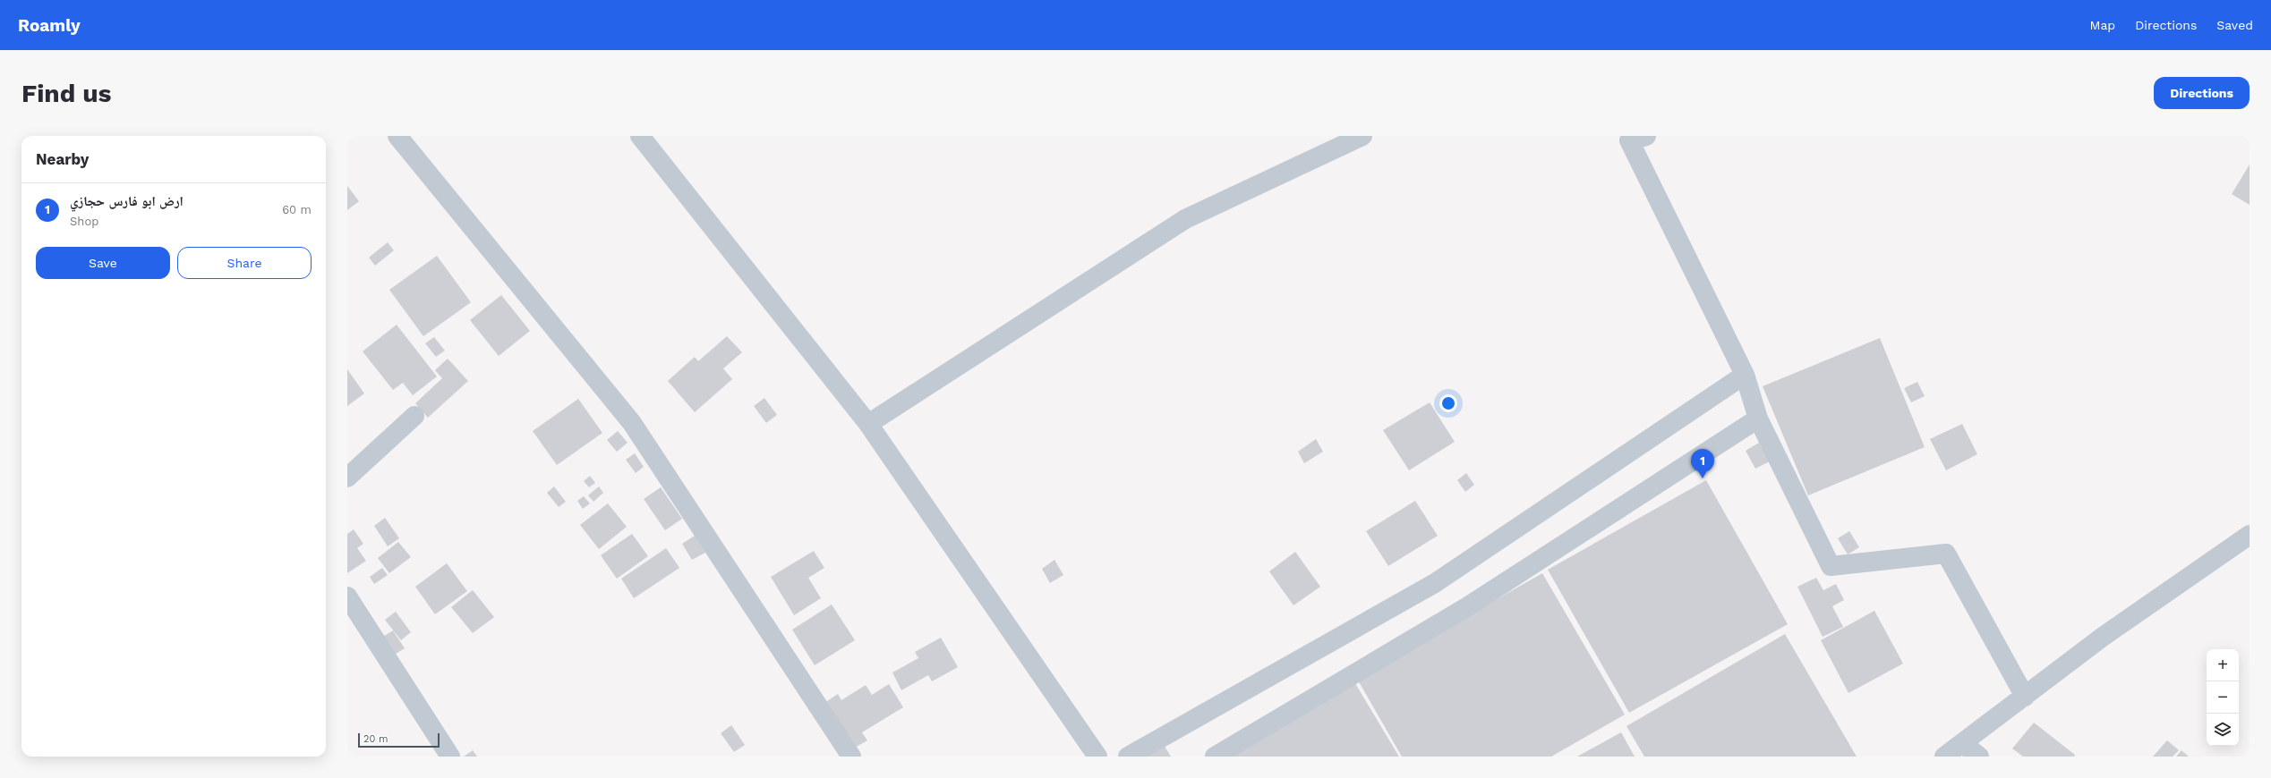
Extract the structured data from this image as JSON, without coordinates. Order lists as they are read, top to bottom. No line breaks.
{"scale_bar":"20 m","page":{"header":"Roamly","nav":["Map","Directions","Saved"],"buttons":["Directions",["Save","Share"]],"title":"Find us","heading":"Nearby","list":[{"mark":"1","name":"ارض ابو فارس حجازي","note":"Shop","value":"60 m"}],"pins":"1","map_buttons":["+","−"],"scale":"20 m"}}
